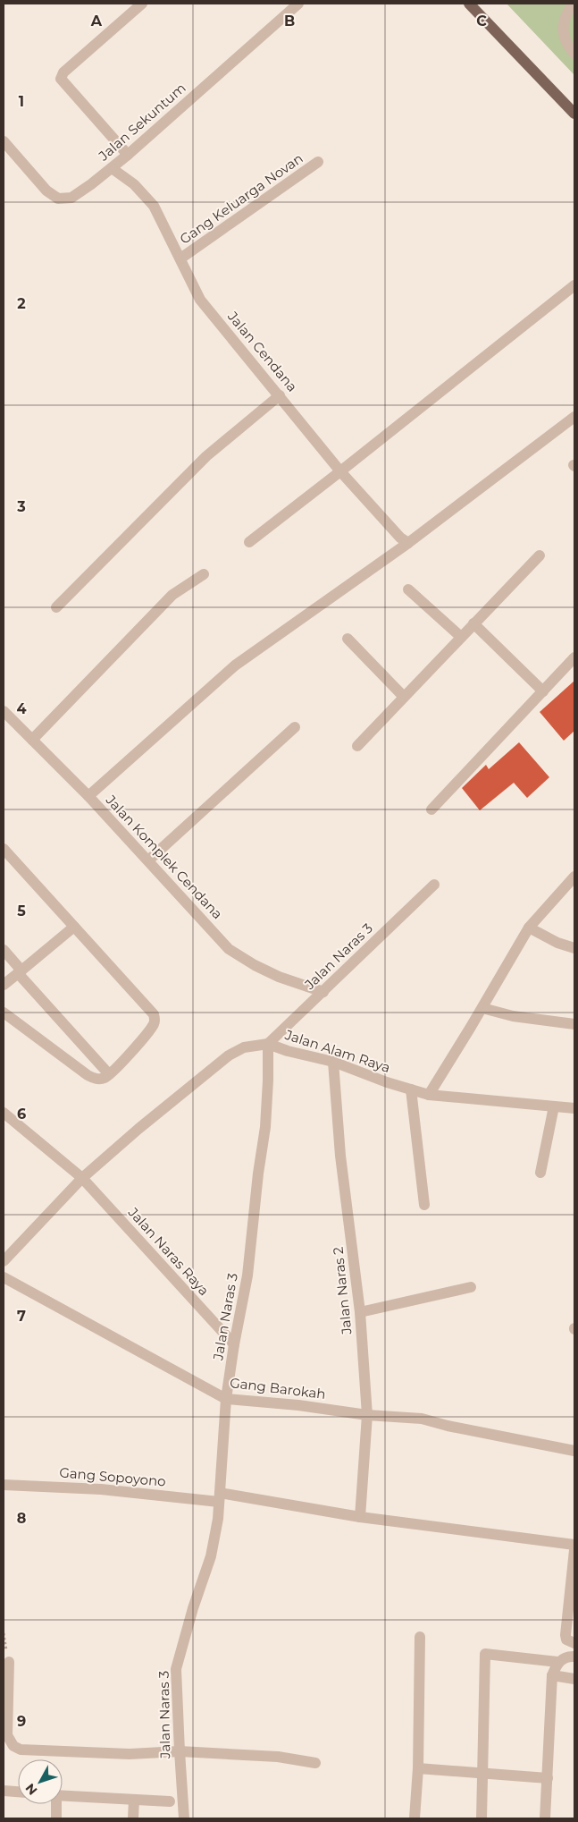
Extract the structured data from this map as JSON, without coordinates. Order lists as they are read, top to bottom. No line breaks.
{"streets":{"street":["Jalan Sekuntum","Gang Keluarga Novan","Jalan Cendana","Jalan Komplek Cendana","Jalan Naras 3","Jalan Alam Raya","Jalan Naras Raya","Jalan Naras 2","Gang Barokah","Gang Sopoyono"]},"crossings":[["Jalan Sekuntum","Jalan Cendana"],["Gang Keluarga Novan","Jalan Cendana"],["Jalan Komplek Cendana","Jalan Naras 3"],["Jalan Naras 3","Jalan Alam Raya"],["Jalan Naras 3","Jalan Naras Raya"],["Jalan Naras 3","Gang Barokah"],["Jalan Naras 3","Gang Sopoyono"],["Jalan Alam Raya","Jalan Naras Raya"],["Jalan Alam Raya","Jalan Naras 2"],["Jalan Naras 2","Gang Barokah"],["Jalan Naras 2","Gang Sopoyono"]],"north":"bottom left","grid":{"columns":["A","B","C"],"rows":["1","2","3","4","5","6","7","8","9"]}}
